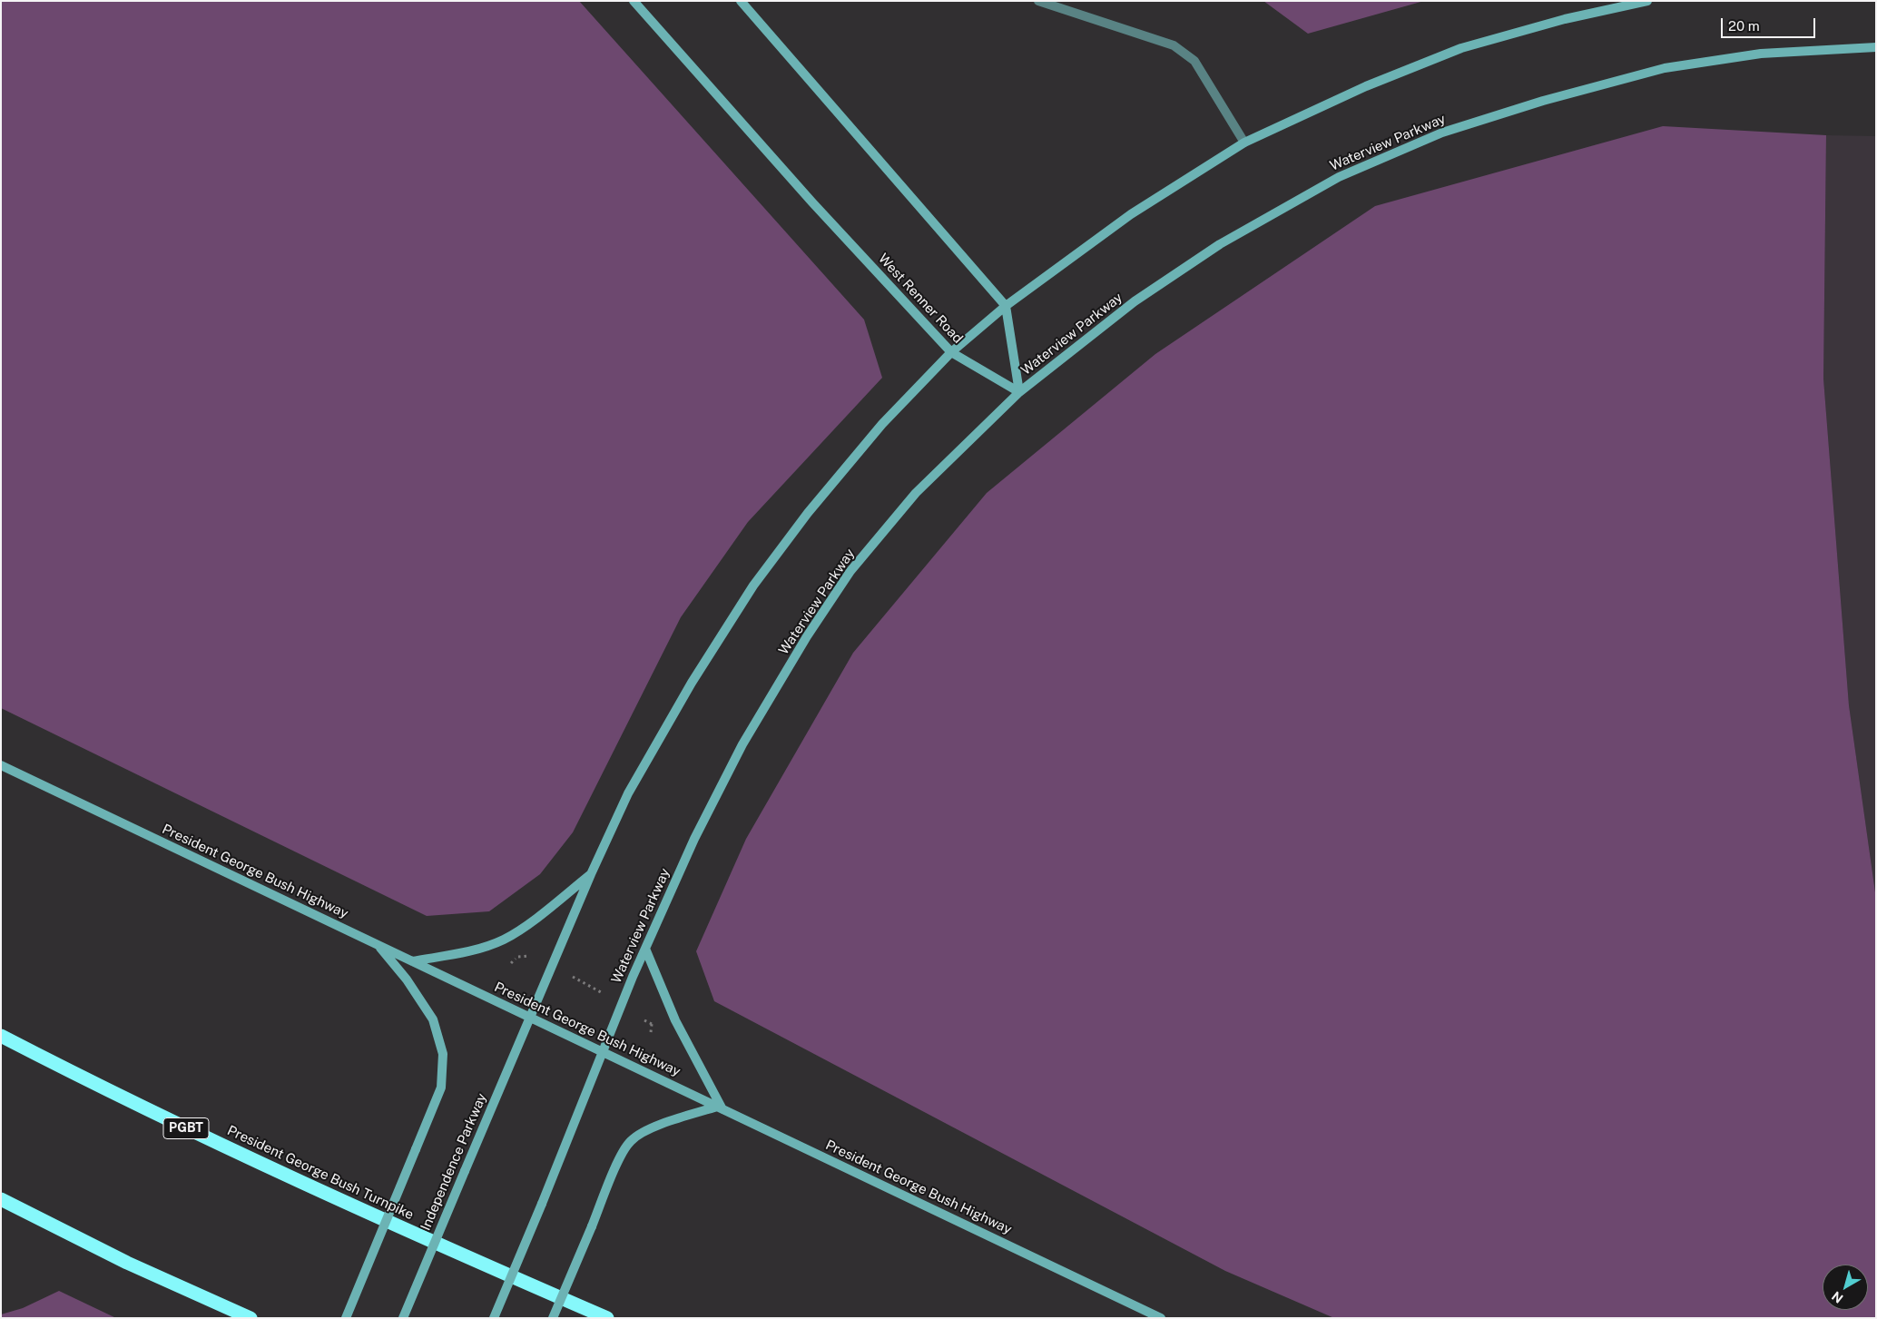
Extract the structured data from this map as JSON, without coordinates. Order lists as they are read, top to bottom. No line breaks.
{"streets":{"highway":["PGBT","President George Bush Turnpike"],"main road":["Waterview Parkway","West Renner Road","President George Bush Highway","Independence Parkway"]},"crossings":[["Waterview Parkway","West Renner Road"],["Waterview Parkway","President George Bush Highway"],["President George Bush Highway","Independence Parkway"]],"scale_bar":"20 m","north":"bottom left"}
